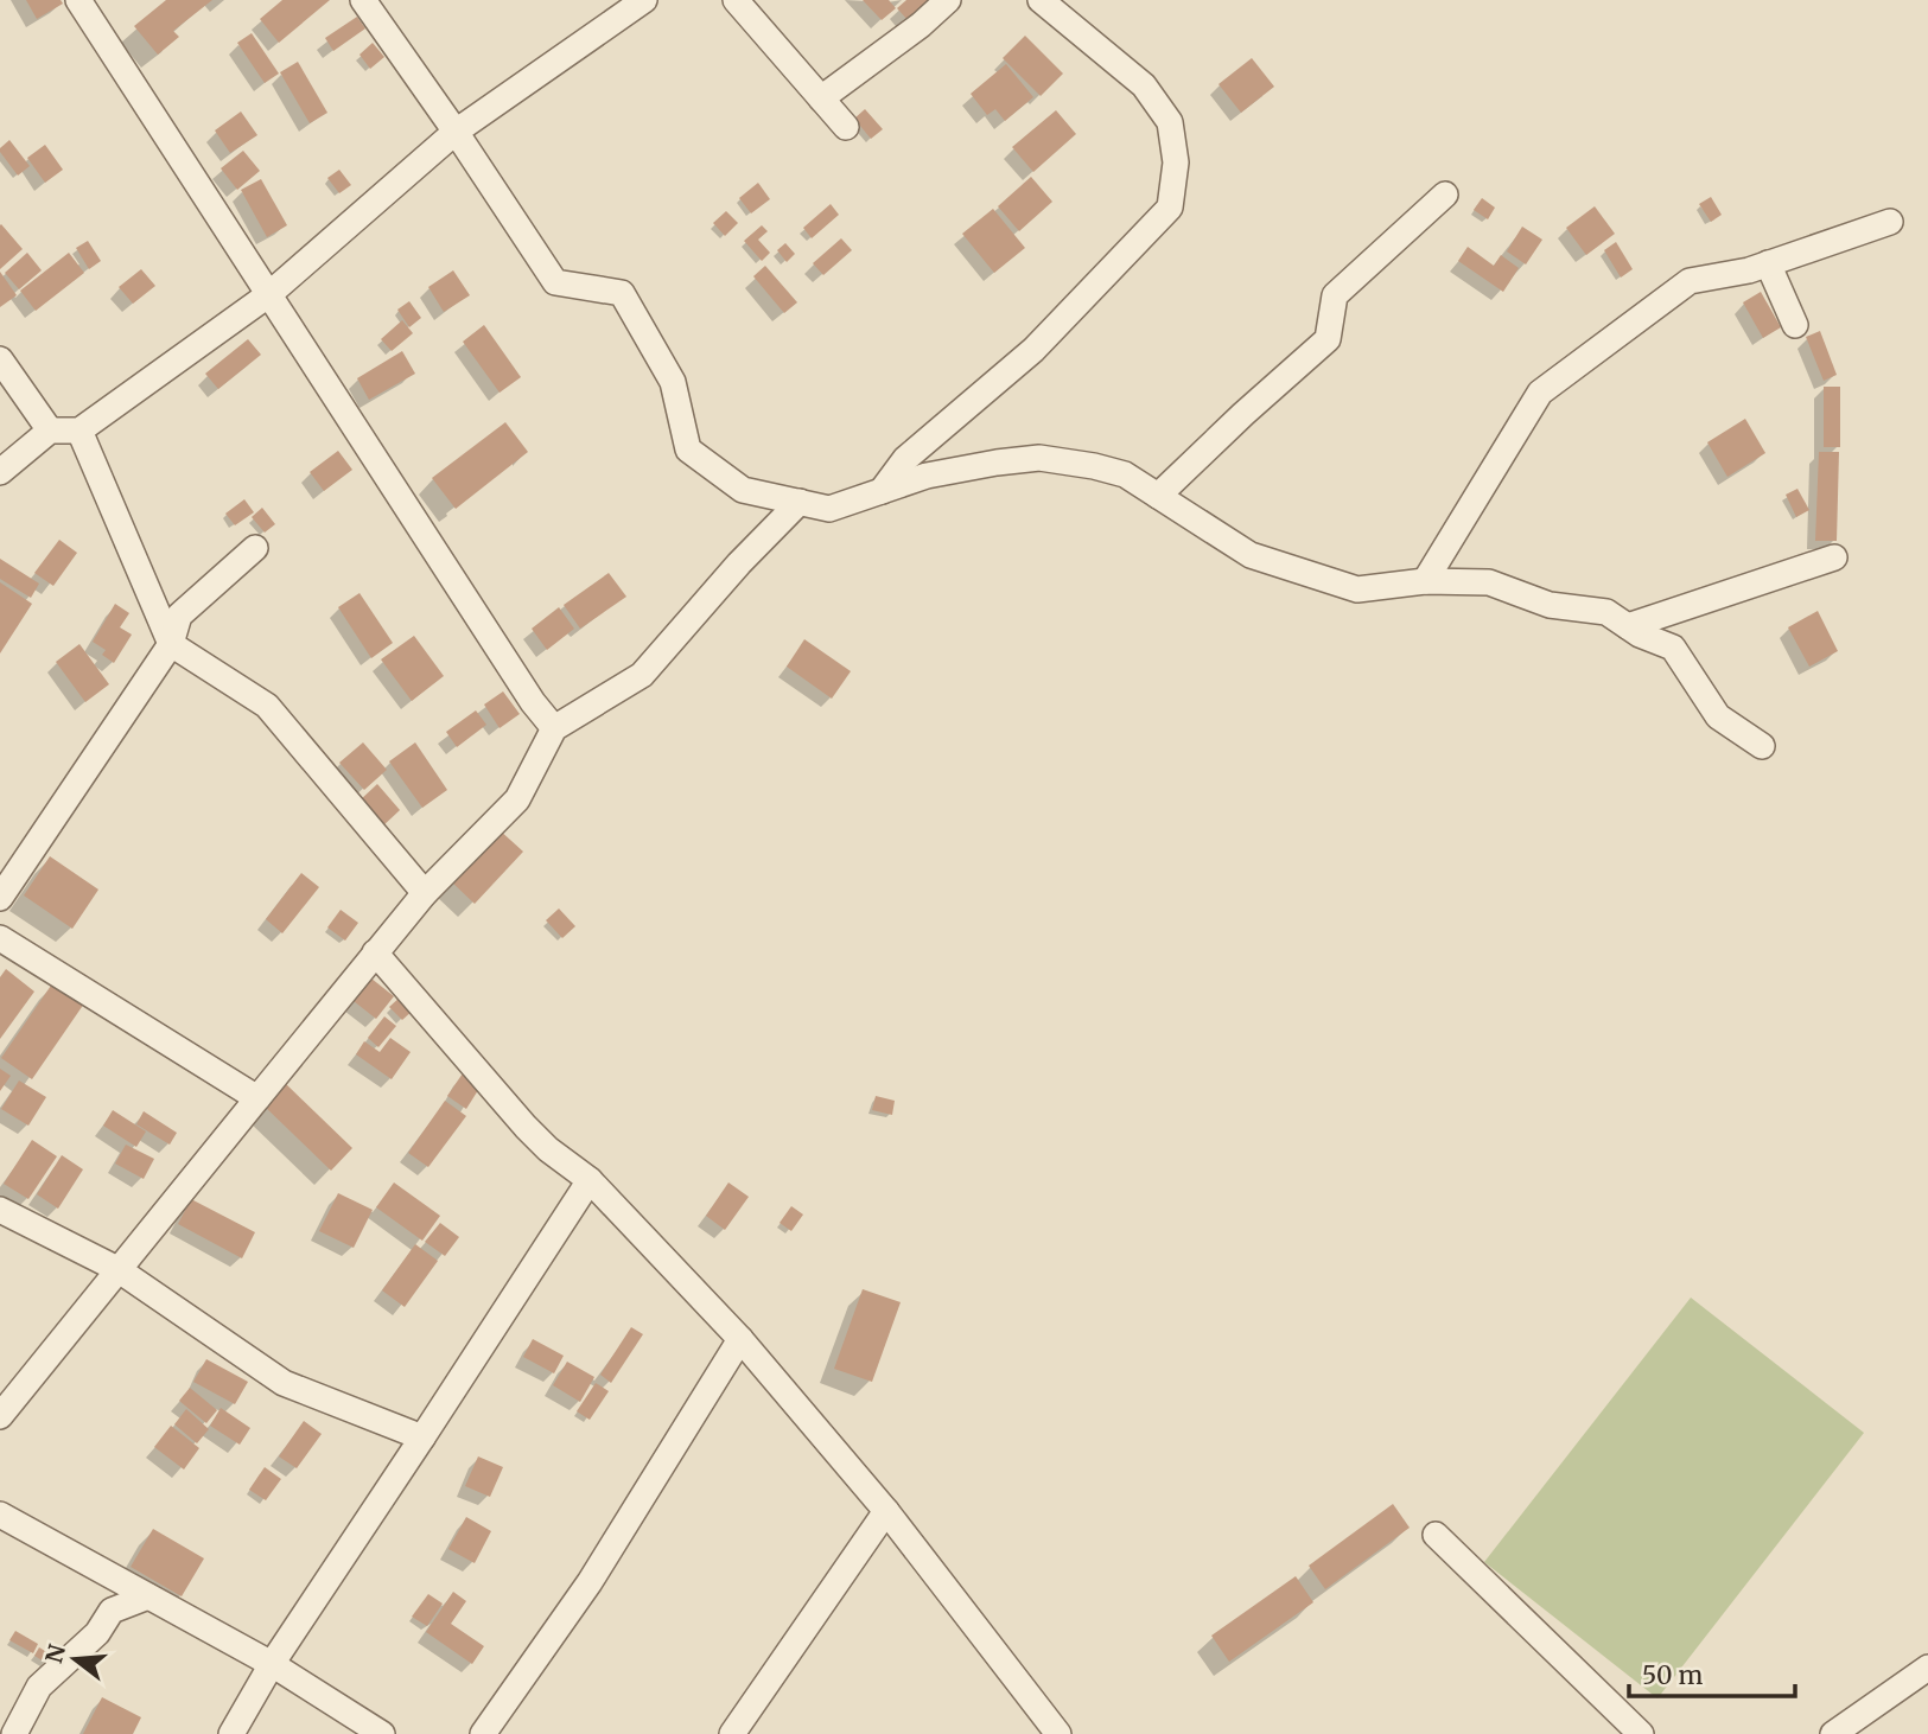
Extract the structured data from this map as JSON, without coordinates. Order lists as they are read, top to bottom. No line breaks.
{"scale_bar":"50 m","north":"left"}
